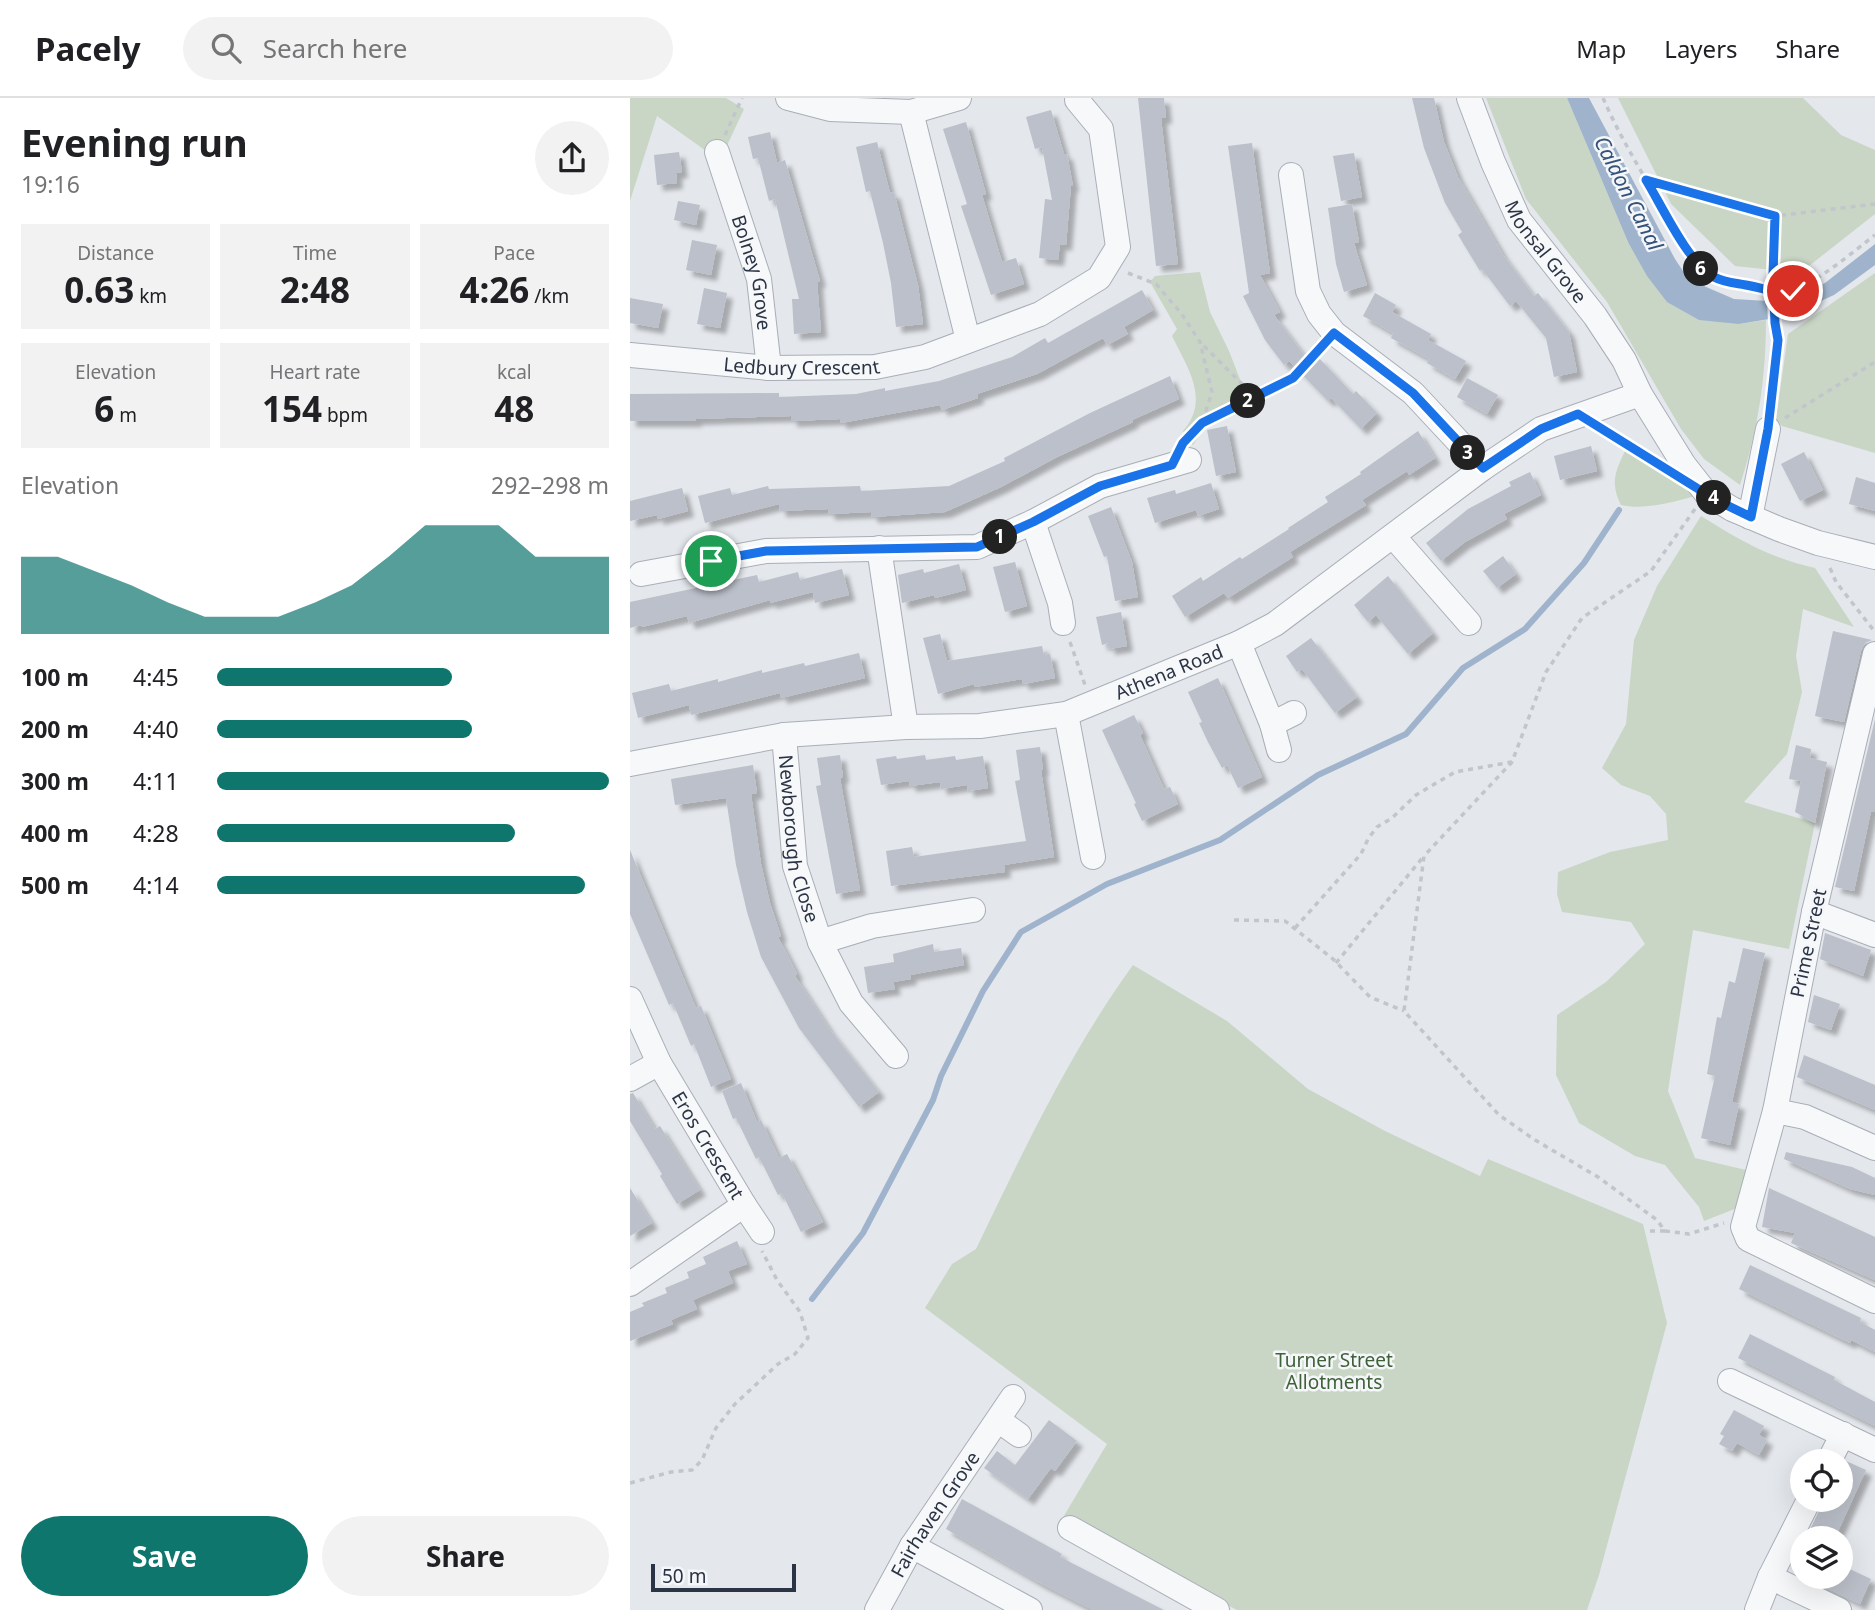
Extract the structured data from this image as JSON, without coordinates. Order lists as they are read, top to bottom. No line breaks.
{"streets":{"street":["Monsal Grove","Bolney Grove","Ledbury Crescent","Athena Road","Newborough Close","Prime Street","Eros Crescent","Fairhaven Grove"]},"crossings":[["Monsal Grove","Athena Road"],["Bolney Grove","Ledbury Crescent"],["Athena Road","Newborough Close"]],"water":["Caldon Canal"],"parks":["Turner Street Allotments"],"scale_bar":"50 m","page":{"header":"Pacely","search":"Search here","nav":["Map","Layers","Share"],"heading":["Evening run","19:16"],"stats":[["Distance","0.63 km"],["Time","2:48"],["Pace","4:26 /km"],["Elevation","6 m"],["Heart rate","154 bpm"],["kcal","48"]],"pins":["6","2","3","4","1"],"chart":["Elevation","292–298 m"],"list":[{"name":"100 m","note":"4:45"},{"name":"200 m","note":"4:40"},{"name":"300 m","note":"4:11"},{"name":"400 m","note":"4:28"},{"name":"500 m","note":"4:14"}],"buttons":["Save","Share"],"scale":"50 m"}}
